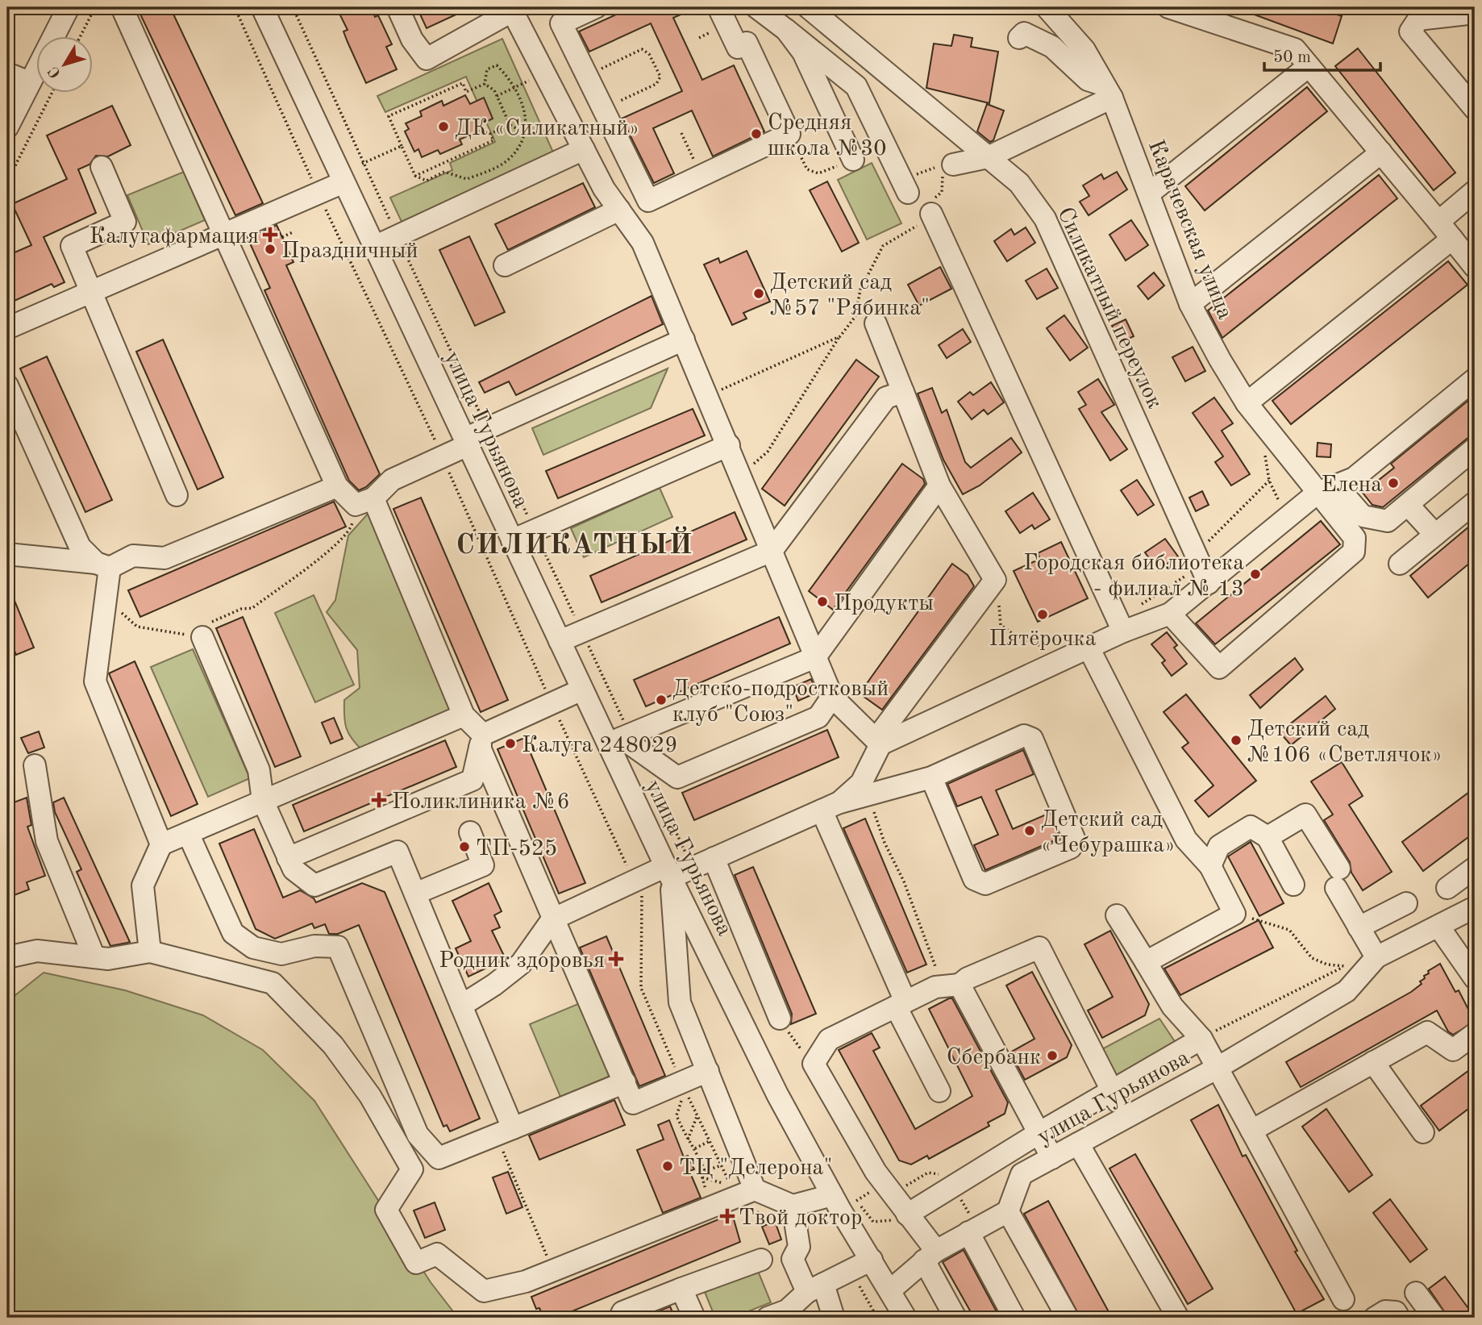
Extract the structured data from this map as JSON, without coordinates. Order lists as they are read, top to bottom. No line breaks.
{"streets":{"street":["Карачевская улица","Силикатный переулок","улица Гурьянова"]},"districts":["СИЛИКАТНЫЙ"],"places":{"other":["ДК «Силикатный»","Средняя школа №30","Праздничный","Детский сад №57 \"Рябинка\"","Елена","Городская библиотека - филиал № 13","Продукты","Пятёрочка","Детско-подростковый клуб \"Союз\"","Детский сад №106 «Светлячок»","Калуга 248029","Детский сад «Чебурашка»","ТП-525","Сбербанк","ТЦ \"Делерона\""],"health":["Калугафармация","Поликлиника №6","Родник здоровья","Твой доктор"]},"scale_bar":"50 m","north":"bottom left"}
